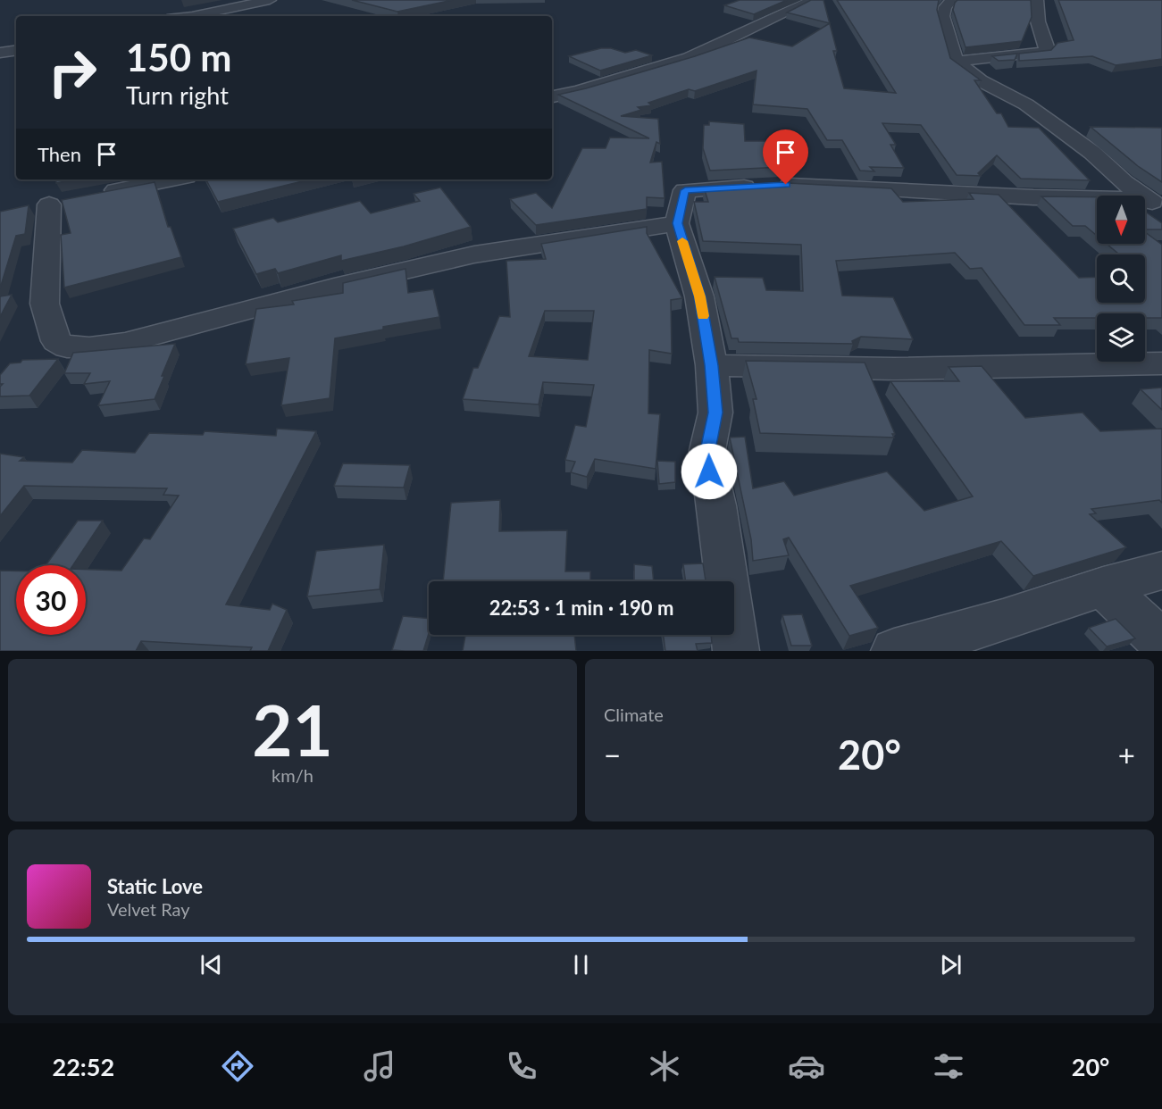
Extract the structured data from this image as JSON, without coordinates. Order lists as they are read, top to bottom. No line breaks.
{"north":"bottom","page":{"turn":["150 m","Turn right"],"then":"Then","limit":"30","trip":"22:53 · 1 min · 190 m","tile":[["21","km/h"],"Climate"],"heat":["−","20°","+"],"song":["Static Love","Velvet Ray"],"tabs":["22:52","20°"]}}
